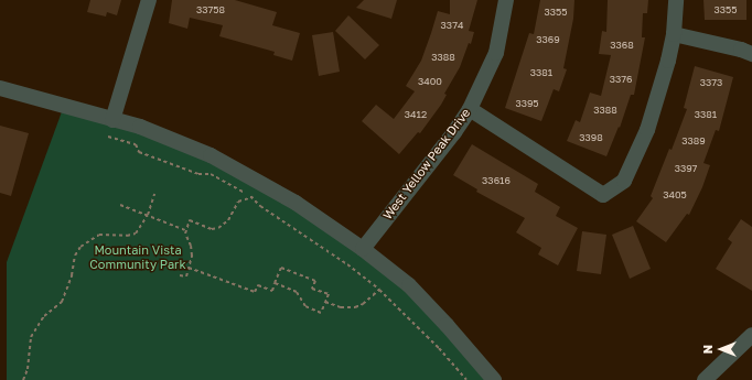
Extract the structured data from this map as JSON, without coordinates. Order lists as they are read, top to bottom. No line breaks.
{"streets":{"street":["West Yellow Peak Drive"]},"parks":["Mountain Vista Community Park"],"house_numbers":["33758","3355","3355","3374","3369","3368","3388","3381","3376","3400","3373","3395","3388","3412","3381","3398","3389","3397","33616","3405"],"north":"left"}
